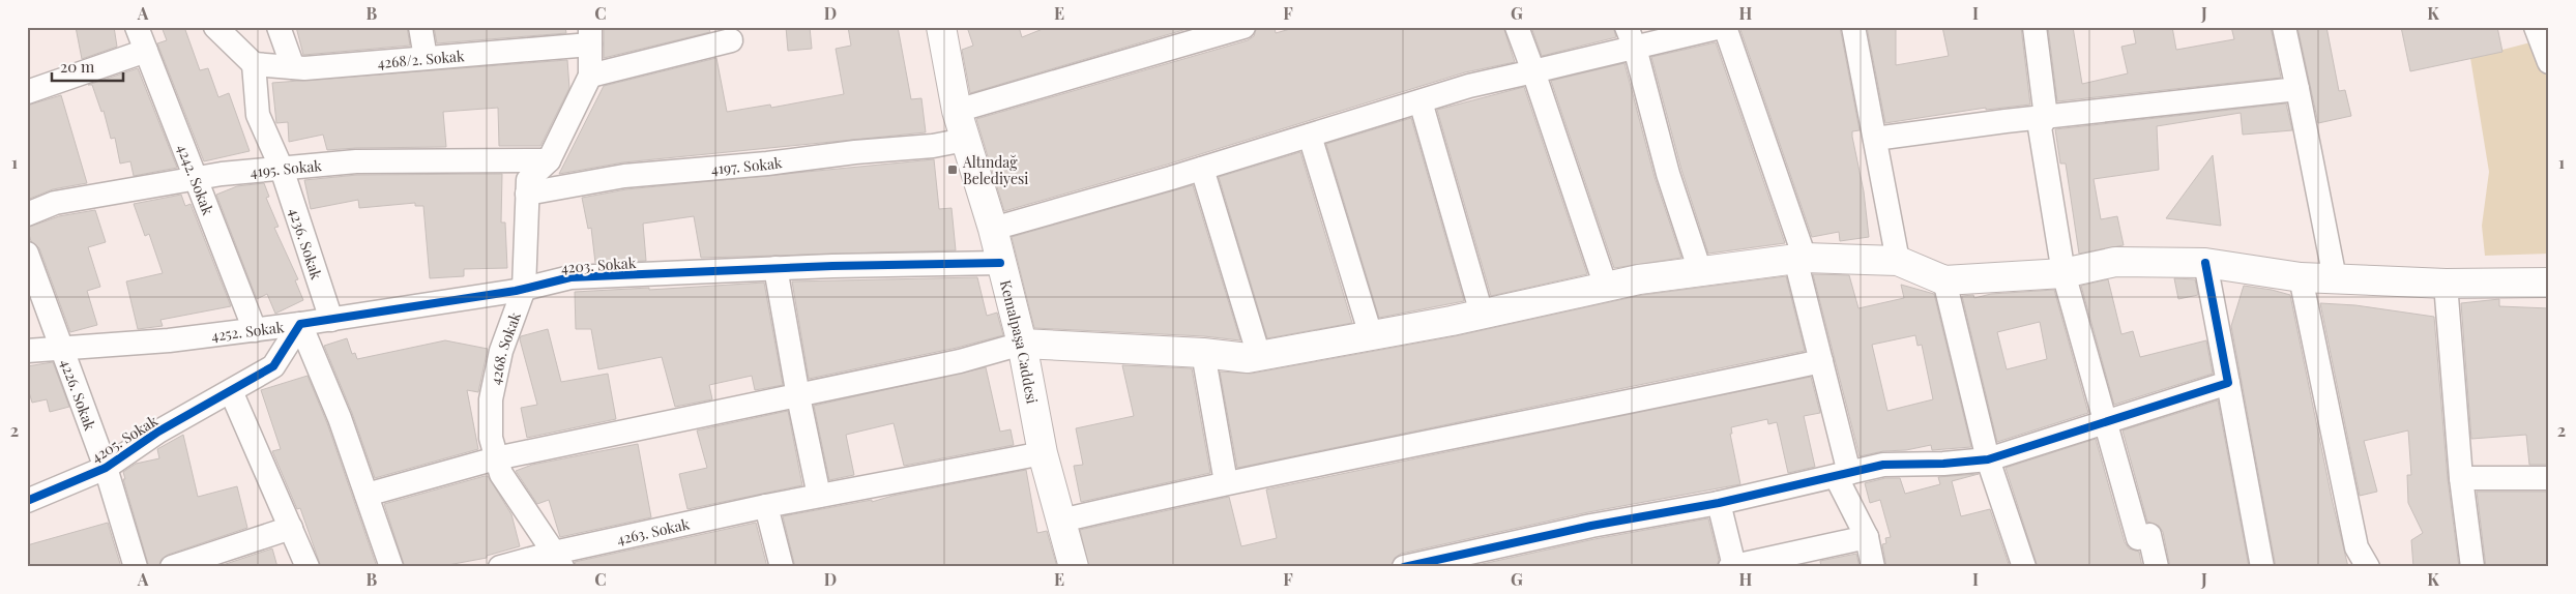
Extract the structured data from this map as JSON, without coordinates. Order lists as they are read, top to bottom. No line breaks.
{"streets":{"main road":["Kemalpaşa Caddesi"],"street":["4268/2. Sokak","4197. Sokak","4195. Sokak","4242. Sokak","4236. Sokak","4203. Sokak","4252. Sokak","4268. Sokak","4226. Sokak","4205. Sokak","4263. Sokak"]},"crossings":[["4268/2. Sokak","4236. Sokak"],["4268/2. Sokak","4268. Sokak"],["4197. Sokak","Kemalpaşa Caddesi"],["4197. Sokak","4268. Sokak"],["4195. Sokak","4242. Sokak"],["4195. Sokak","4236. Sokak"],["4195. Sokak","4268. Sokak"],["4242. Sokak","4252. Sokak"],["4236. Sokak","4203. Sokak"],["4203. Sokak","4252. Sokak"],["4203. Sokak","Kemalpaşa Caddesi"],["4203. Sokak","4268. Sokak"],["4252. Sokak","4226. Sokak"],["Kemalpaşa Caddesi","4263. Sokak"],["4268. Sokak","4263. Sokak"],["4226. Sokak","4205. Sokak"]],"places":{"transit":["Altındağ Belediyesi"]},"scale_bar":"20 m","grid":{"columns":["A","B","C","D","E","F","G","H","I","J","K"],"rows":["1","2"]}}
